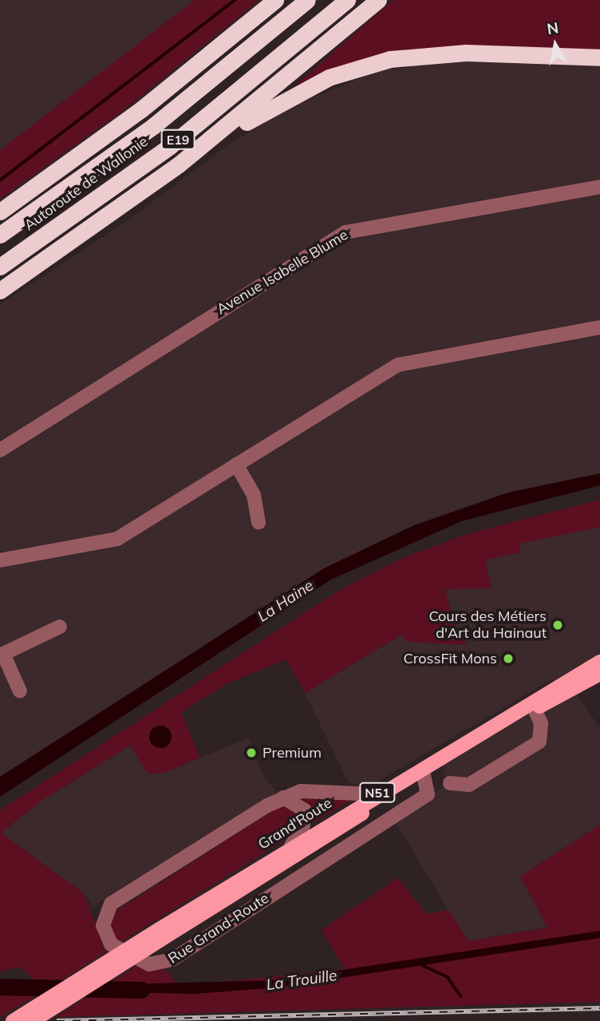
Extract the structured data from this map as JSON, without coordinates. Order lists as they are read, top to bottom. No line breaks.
{"streets":{"highway":["E19","Autoroute de Wallonie"],"main road":["N51","Grand'Route"],"street":["Avenue Isabelle Blume","Rue Grand-Route"]},"crossings":[["Grand'Route","Rue Grand-Route"]],"water":["La Haine","La Trouille"],"places":["Cours des Métiers d'Art du Hainaut","CrossFit Mons","Premium"],"north":"top"}
